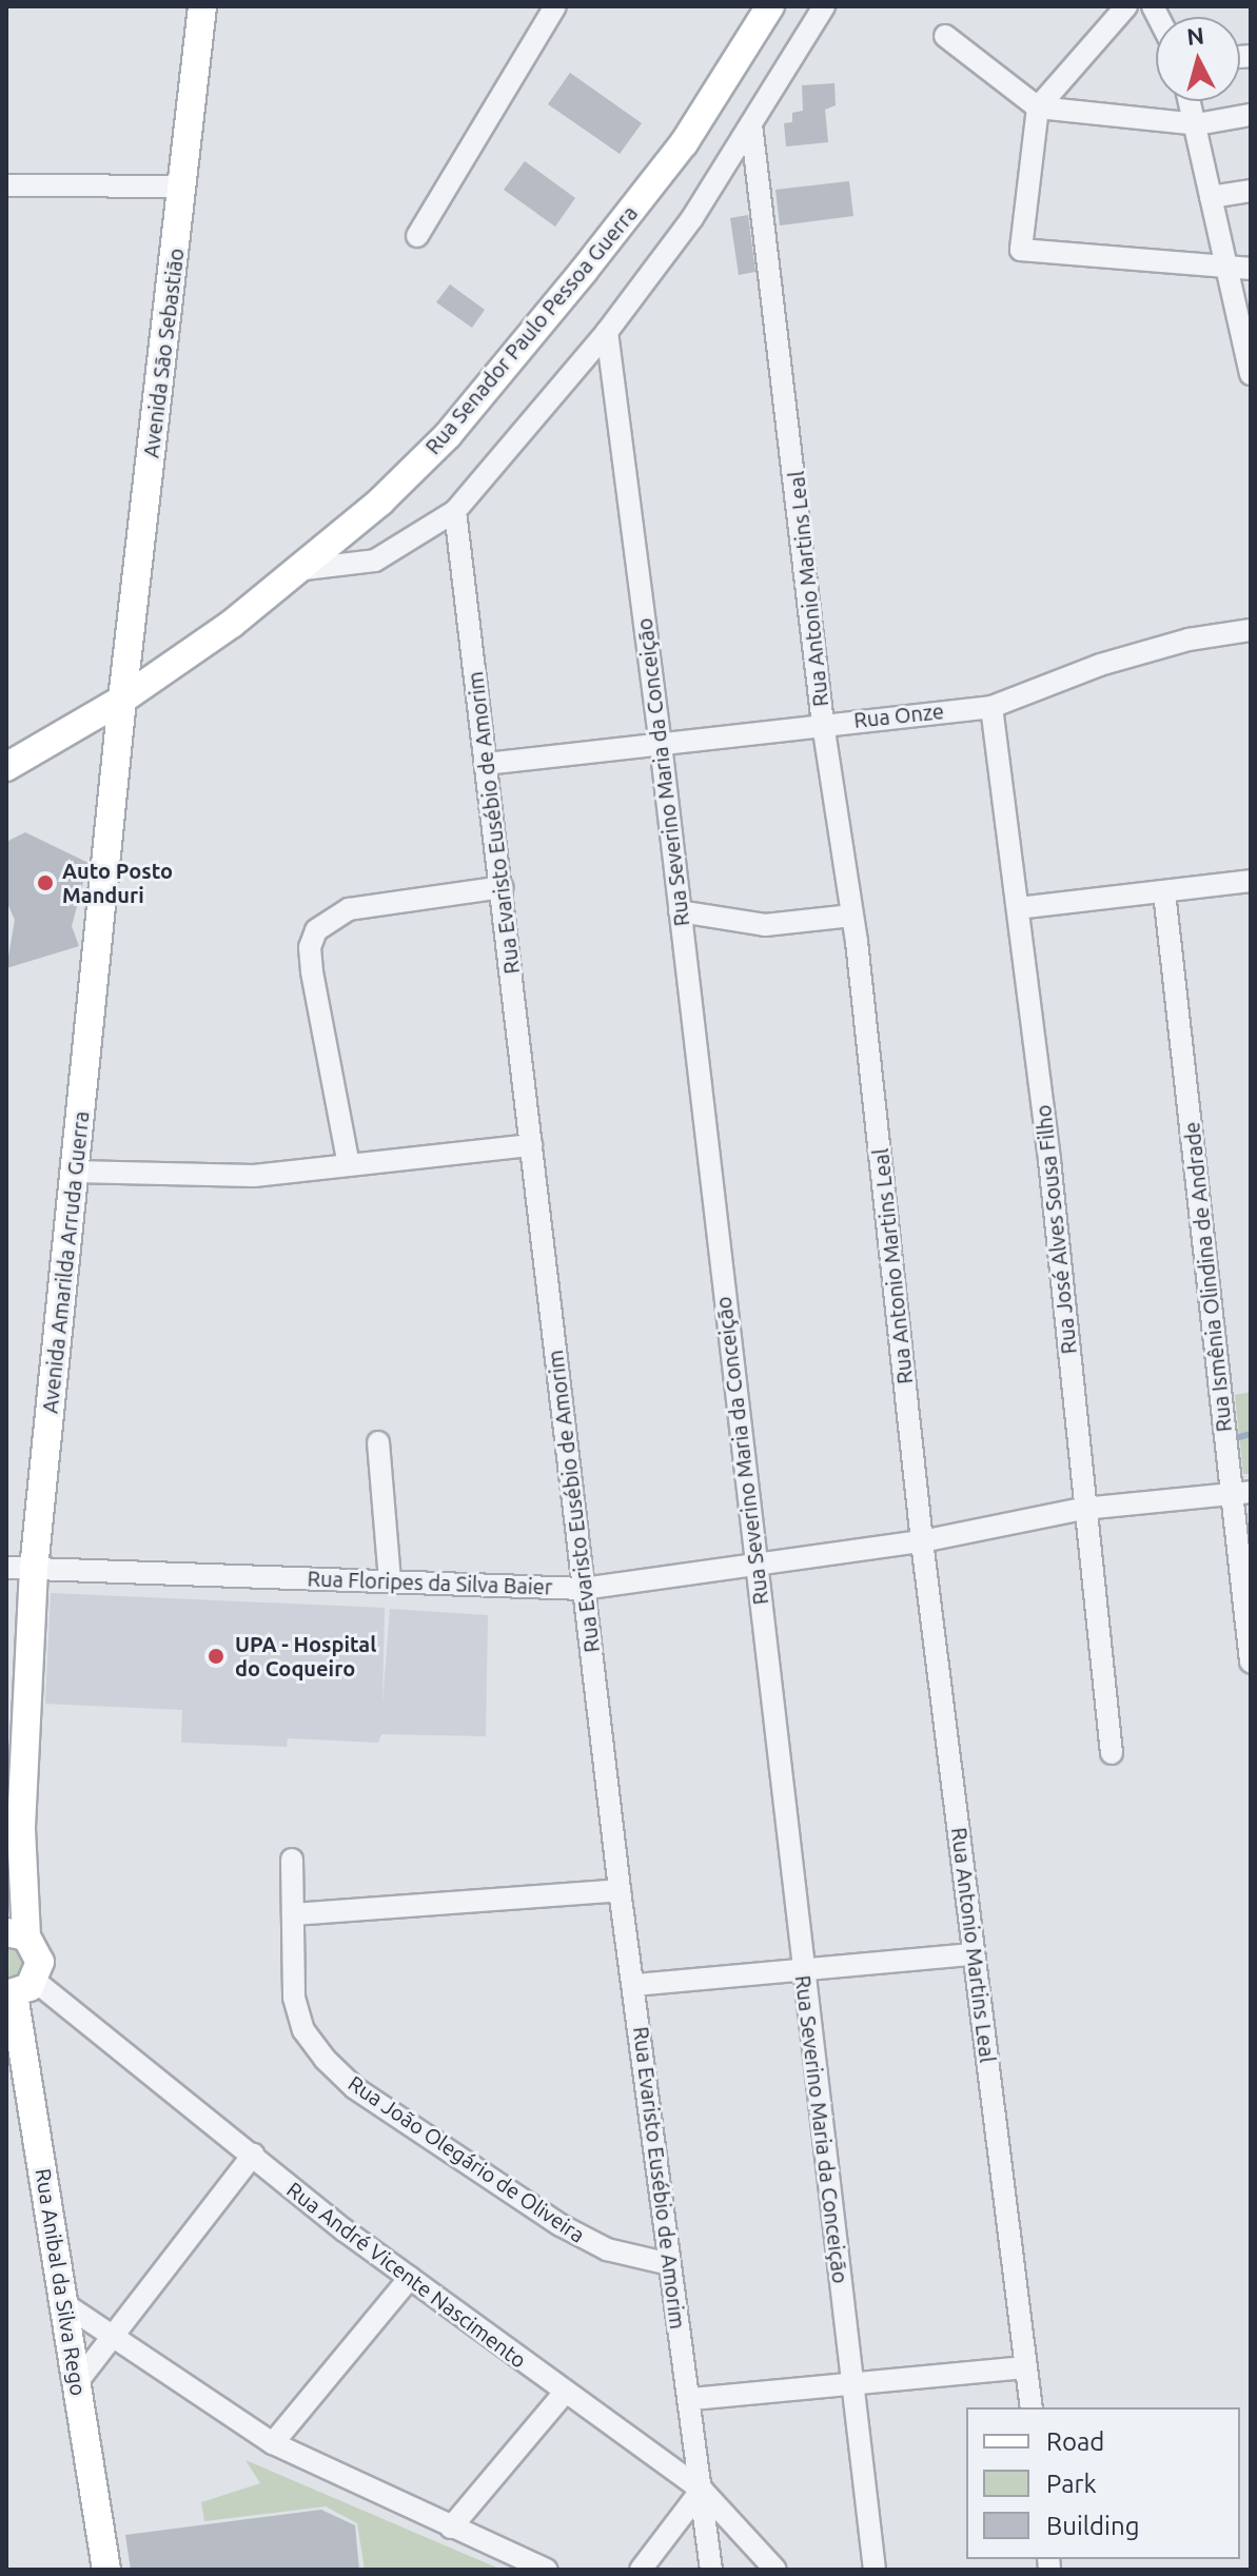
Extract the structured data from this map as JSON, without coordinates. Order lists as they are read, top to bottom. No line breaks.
{"streets":{"main road":["Rua Senador Paulo Pessoa Guerra","Avenida São Sebastião","Avenida Amarilda Arruda Guerra","Rua Anibal da Silva Rego"],"street":["Rua Antonio Martins Leal","Rua Onze","Rua Severino Maria da Conceição","Rua Evaristo Eusébio de Amorim","Rua José Alves Sousa Filho","Rua Ismênia Olindina de Andrade","Rua Floripes da Silva Baier","Rua João Olegário de Oliveira","Rua André Vicente Nascimento"]},"crossings":[["Rua Senador Paulo Pessoa Guerra","Avenida São Sebastião"],["Rua Senador Paulo Pessoa Guerra","Avenida Amarilda Arruda Guerra"],["Avenida São Sebastião","Avenida Amarilda Arruda Guerra"],["Rua Antonio Martins Leal","Rua Onze"],["Rua Antonio Martins Leal","Rua Floripes da Silva Baier"],["Rua Onze","Rua Severino Maria da Conceição"],["Rua Onze","Rua Evaristo Eusébio de Amorim"],["Rua Onze","Rua José Alves Sousa Filho"],["Rua Severino Maria da Conceição","Rua Floripes da Silva Baier"],["Rua Evaristo Eusébio de Amorim","Rua Floripes da Silva Baier"],["Rua Evaristo Eusébio de Amorim","Rua João Olegário de Oliveira"],["Rua Evaristo Eusébio de Amorim","Rua André Vicente Nascimento"],["Rua José Alves Sousa Filho","Rua Floripes da Silva Baier"],["Avenida Amarilda Arruda Guerra","Rua Floripes da Silva Baier"],["Rua Ismênia Olindina de Andrade","Rua Floripes da Silva Baier"],["Rua André Vicente Nascimento","Rua Anibal da Silva Rego"]],"places":["Auto Posto Manduri","UPA - Hospital do Coqueiro"],"legend":["Road","Park","Building"],"north":"top"}
